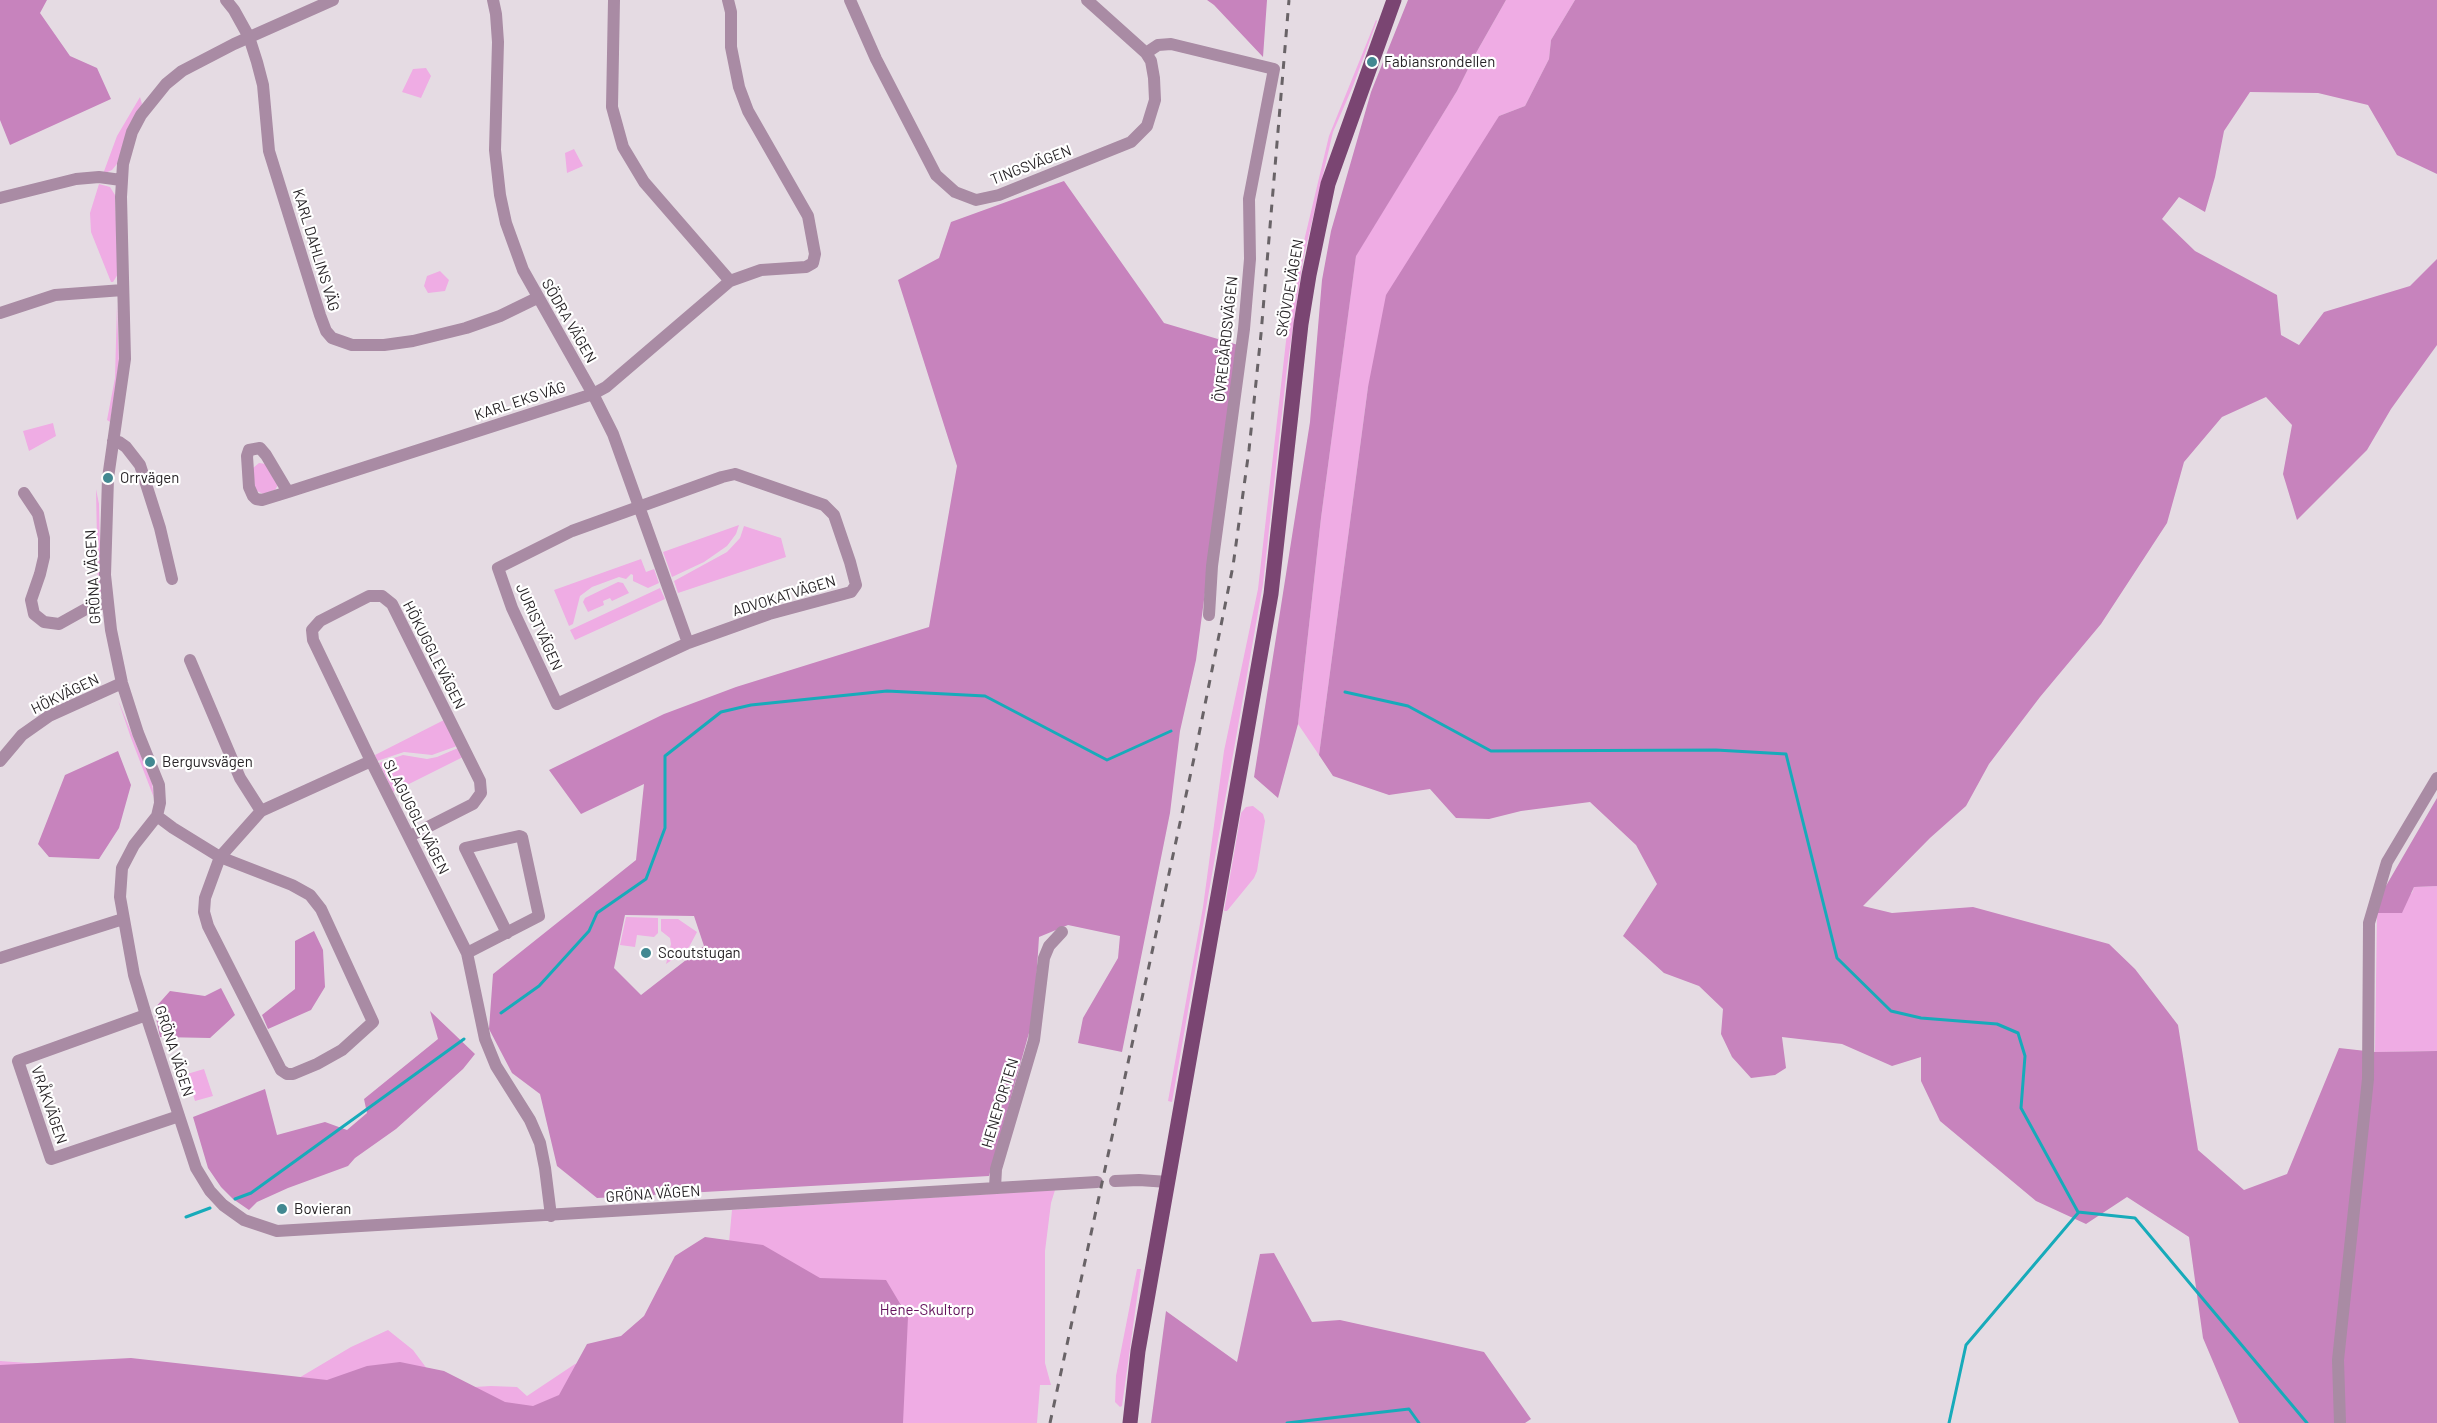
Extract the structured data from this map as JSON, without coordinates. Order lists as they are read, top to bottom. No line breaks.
{"streets":{"main road":["SKÖVDEVÄGEN"],"street":["TINGSVÄGEN","KARL DAHLINS VÄG","SÖDRA VÄGEN","ÖVREGÅRDSVÄGEN","KARL EKS VÄG","GRÖNA VÄGEN","ADVOKATVÄGEN","JURISTVÄGEN","HÖKUGGLEVÄGEN","HÖKVÄGEN","SLAGUGGLEVÄGEN","HENEPORTEN","VRÅKVÄGEN"]},"crossings":[["TINGSVÄGEN","ÖVREGÅRDSVÄGEN"],["KARL DAHLINS VÄG","SÖDRA VÄGEN"],["KARL DAHLINS VÄG","GRÖNA VÄGEN"],["SÖDRA VÄGEN","KARL EKS VÄG"],["SÖDRA VÄGEN","ADVOKATVÄGEN"],["SÖDRA VÄGEN","JURISTVÄGEN"],["GRÖNA VÄGEN","HÖKVÄGEN"],["GRÖNA VÄGEN","SLAGUGGLEVÄGEN"],["GRÖNA VÄGEN","HENEPORTEN"],["GRÖNA VÄGEN","VRÅKVÄGEN"],["ADVOKATVÄGEN","JURISTVÄGEN"],["HÖKUGGLEVÄGEN","SLAGUGGLEVÄGEN"]],"parks":["Hene-Skultorp"],"places":["Fabiansrondellen","Orrvägen","Berguvsvägen","Scoutstugan","Bovieran"]}
